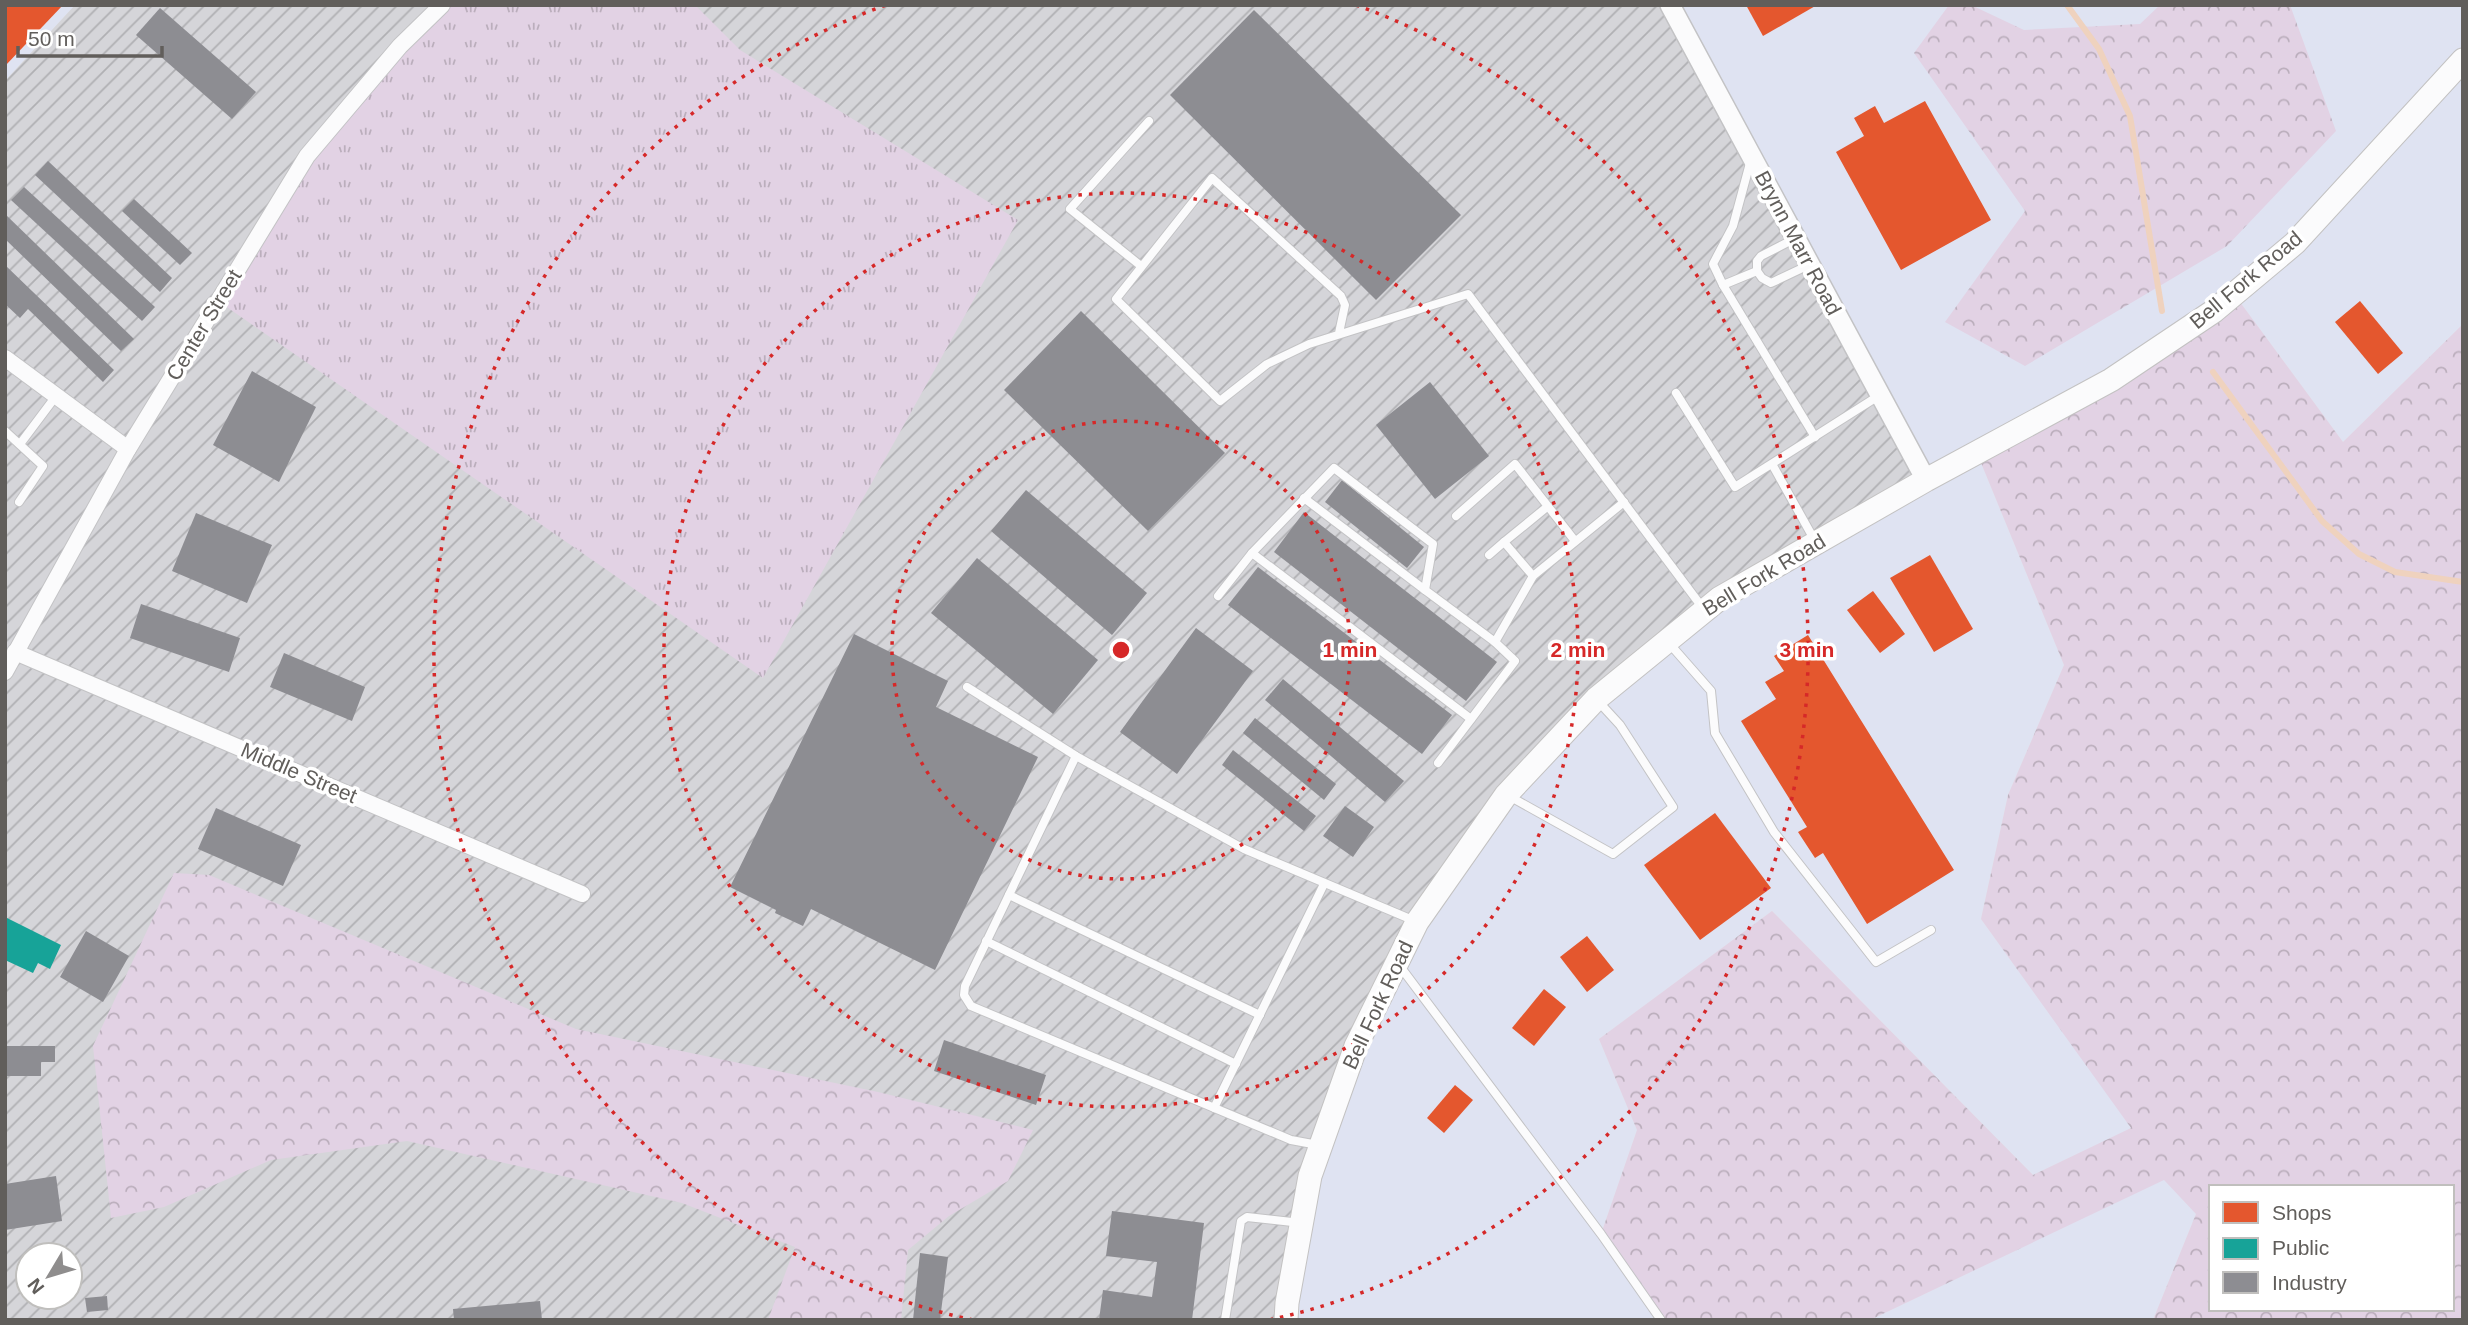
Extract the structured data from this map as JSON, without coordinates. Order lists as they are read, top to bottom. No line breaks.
{"streets":{"main road":["Bell Fork Road"],"street":["Brynn Marr Road","Center Street","Middle Street"]},"crossings":[["Brynn Marr Road","Bell Fork Road"],["Center Street","Middle Street"]],"legend":["Shops","Public","Industry"],"scale_bar":"50 m","north":"bottom left","rings":["1 min","2 min","3 min"]}
